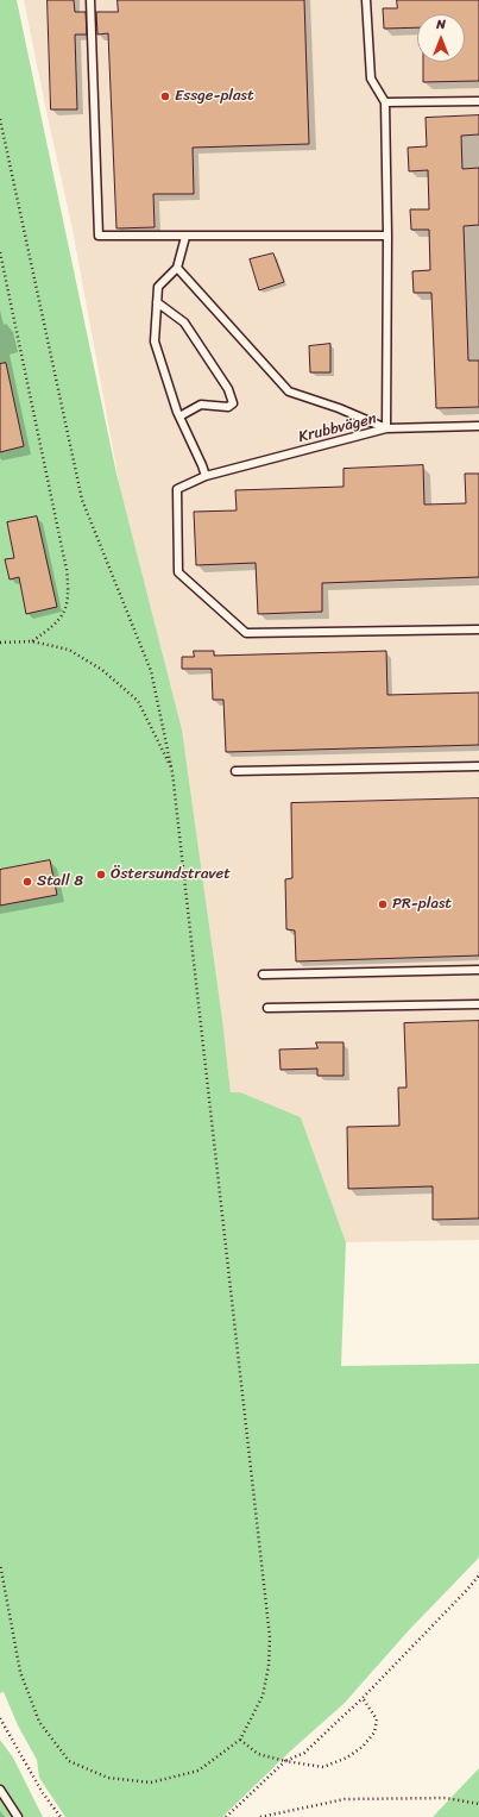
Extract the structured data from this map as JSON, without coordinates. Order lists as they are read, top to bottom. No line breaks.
{"streets":{"lane":["Krubbvägen"]},"places":["Essge-plast","Östersundstravet","Stall 8","PR-plast"],"north":"top"}
